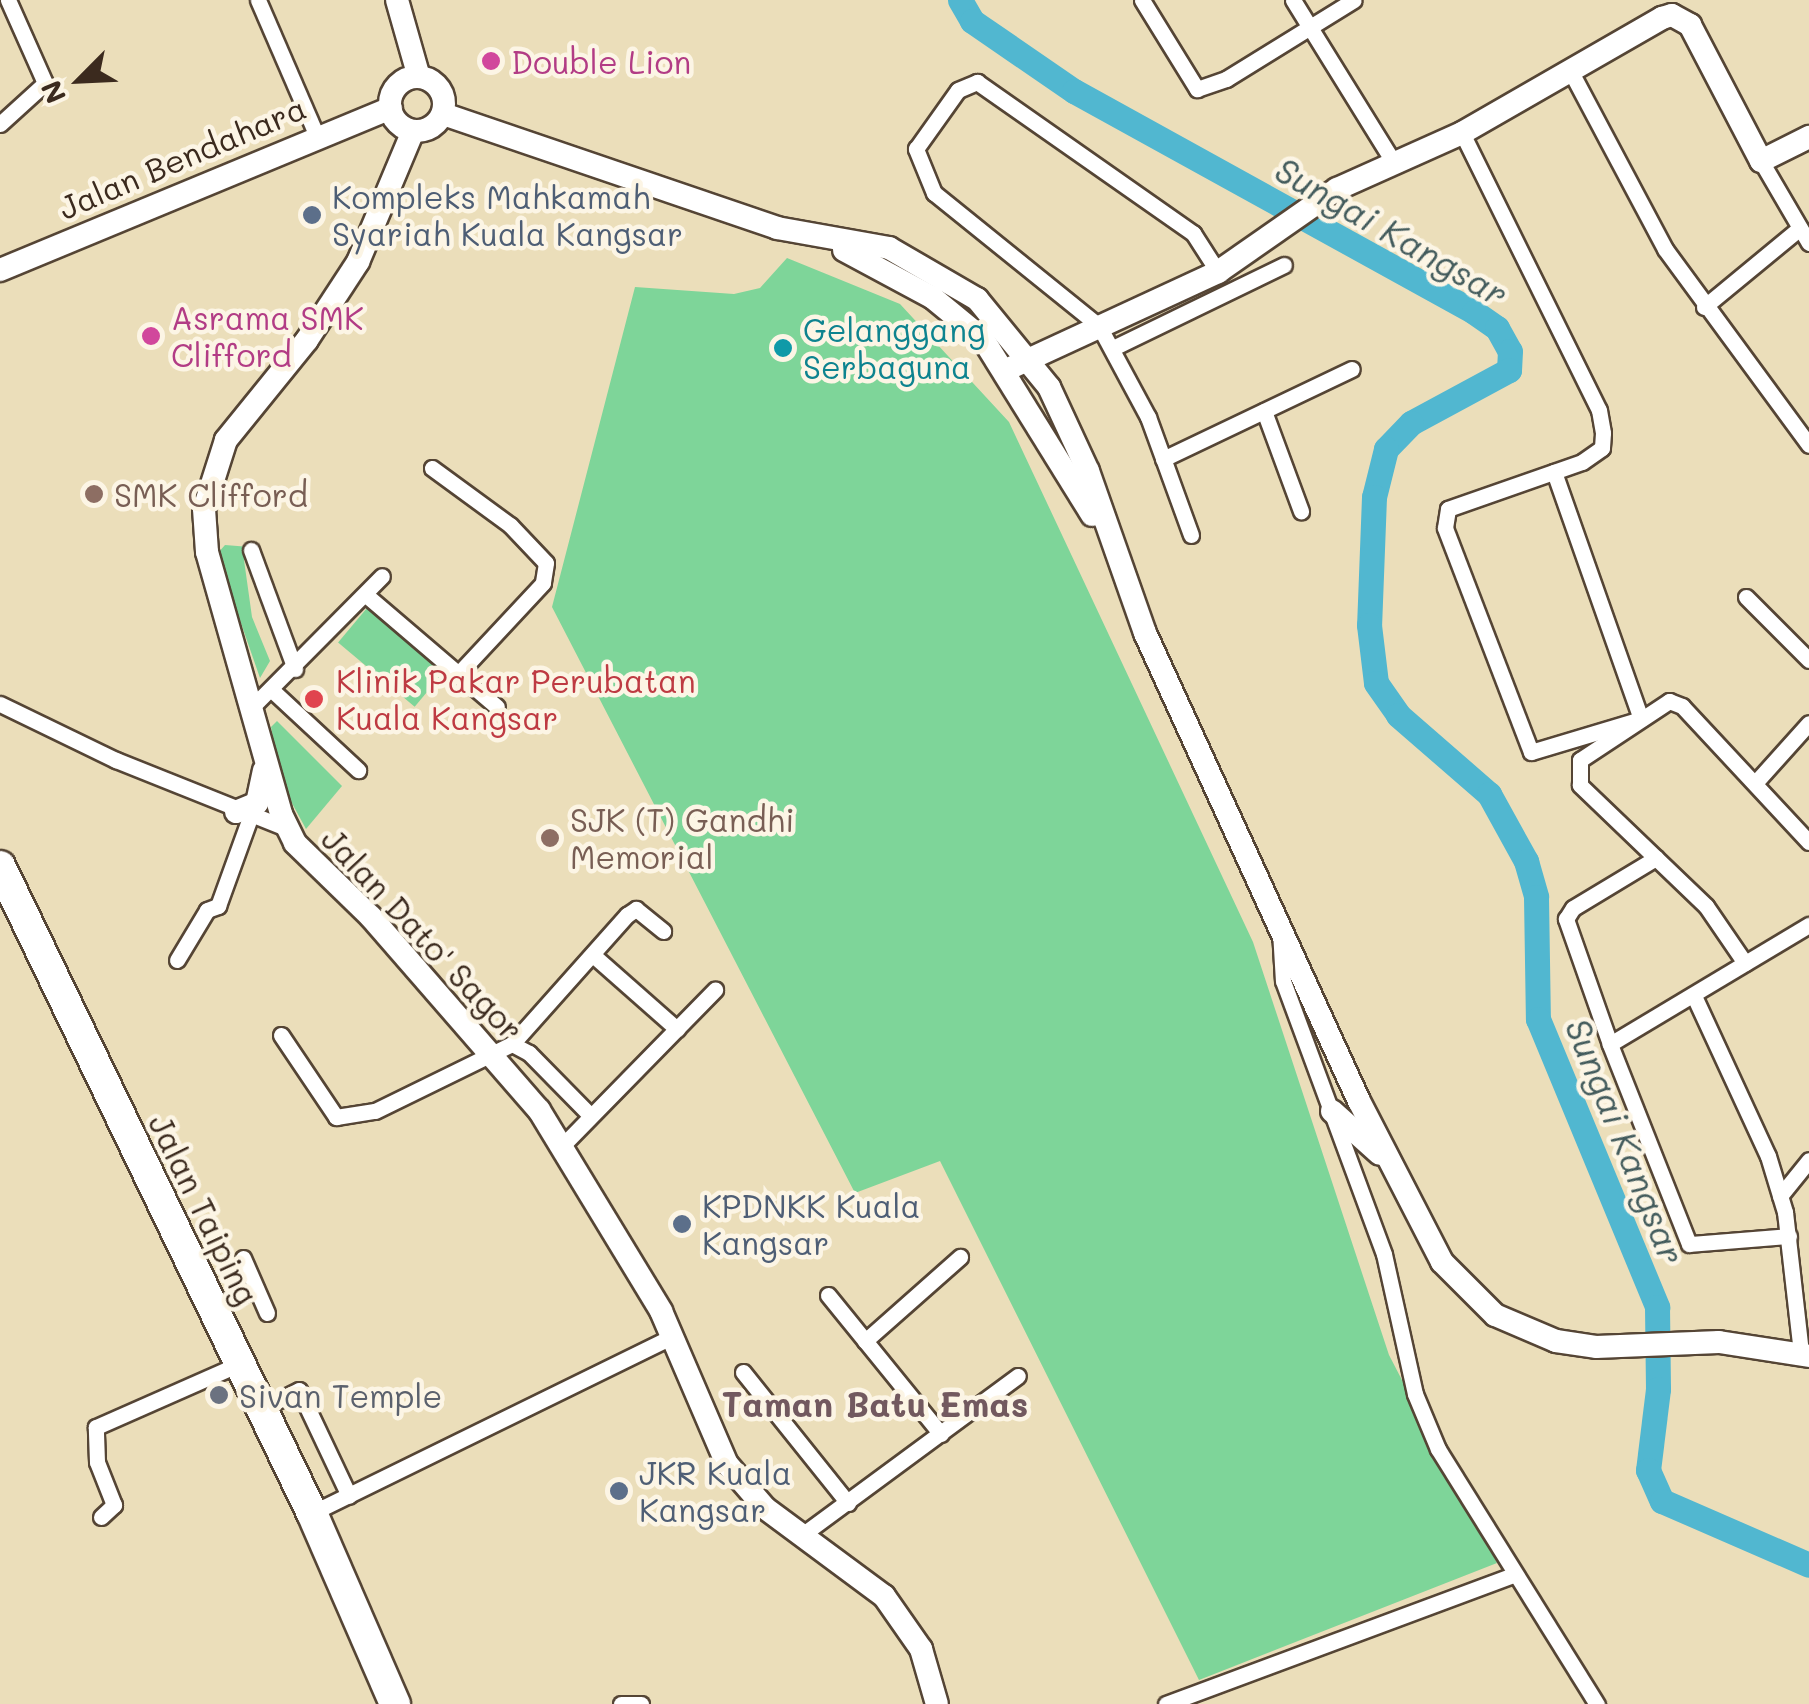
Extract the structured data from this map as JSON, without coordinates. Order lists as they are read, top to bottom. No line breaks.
{"streets":{"highway":["Jalan Taiping"],"main road":["Jalan Bendahara","Jalan Dato' Sagor"]},"crossings":[["Jalan Bendahara","Jalan Dato' Sagor"]],"districts":["Taman Batu Emas"],"water":["Sungai Kangsar"],"places":["Double Lion","Kompleks Mahkamah Syariah Kuala Kangsar","Asrama SMK Clifford","Gelanggang Serbaguna","SMK Clifford","Klinik Pakar Perubatan Kuala Kangsar","SJK (T) Gandhi Memorial","KPDNKK Kuala Kangsar","Sivan Temple","JKR Kuala Kangsar"],"north":"bottom left"}
